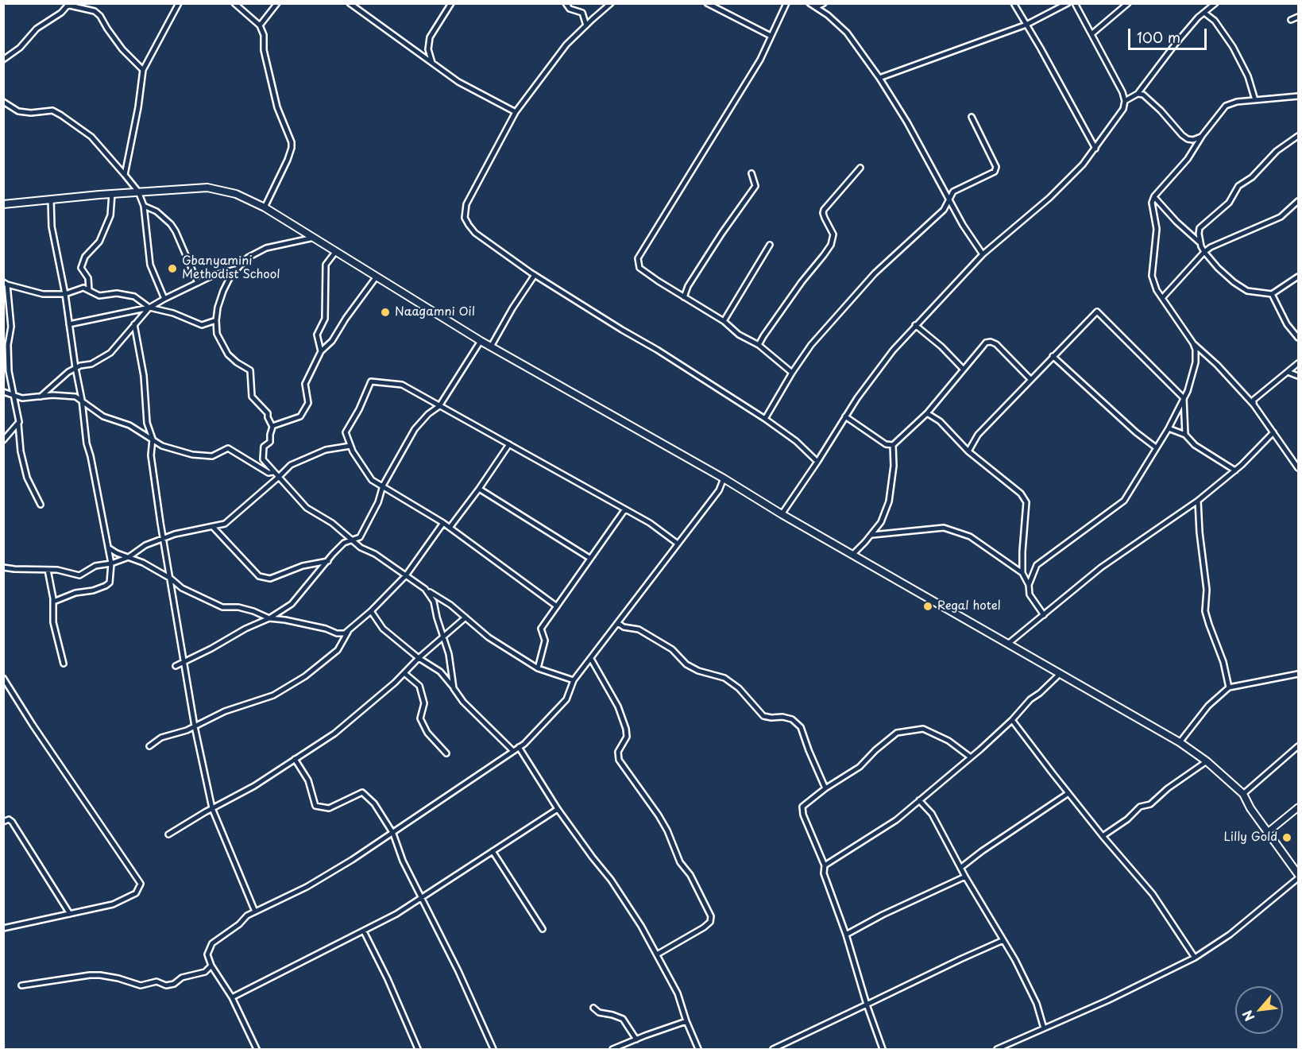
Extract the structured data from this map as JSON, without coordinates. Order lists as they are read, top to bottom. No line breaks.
{"places":["Gbanyamini Methodist School","Naagamni Oil","Regal hotel","Lilly Gold"],"scale_bar":"100 m","north":"bottom left"}
